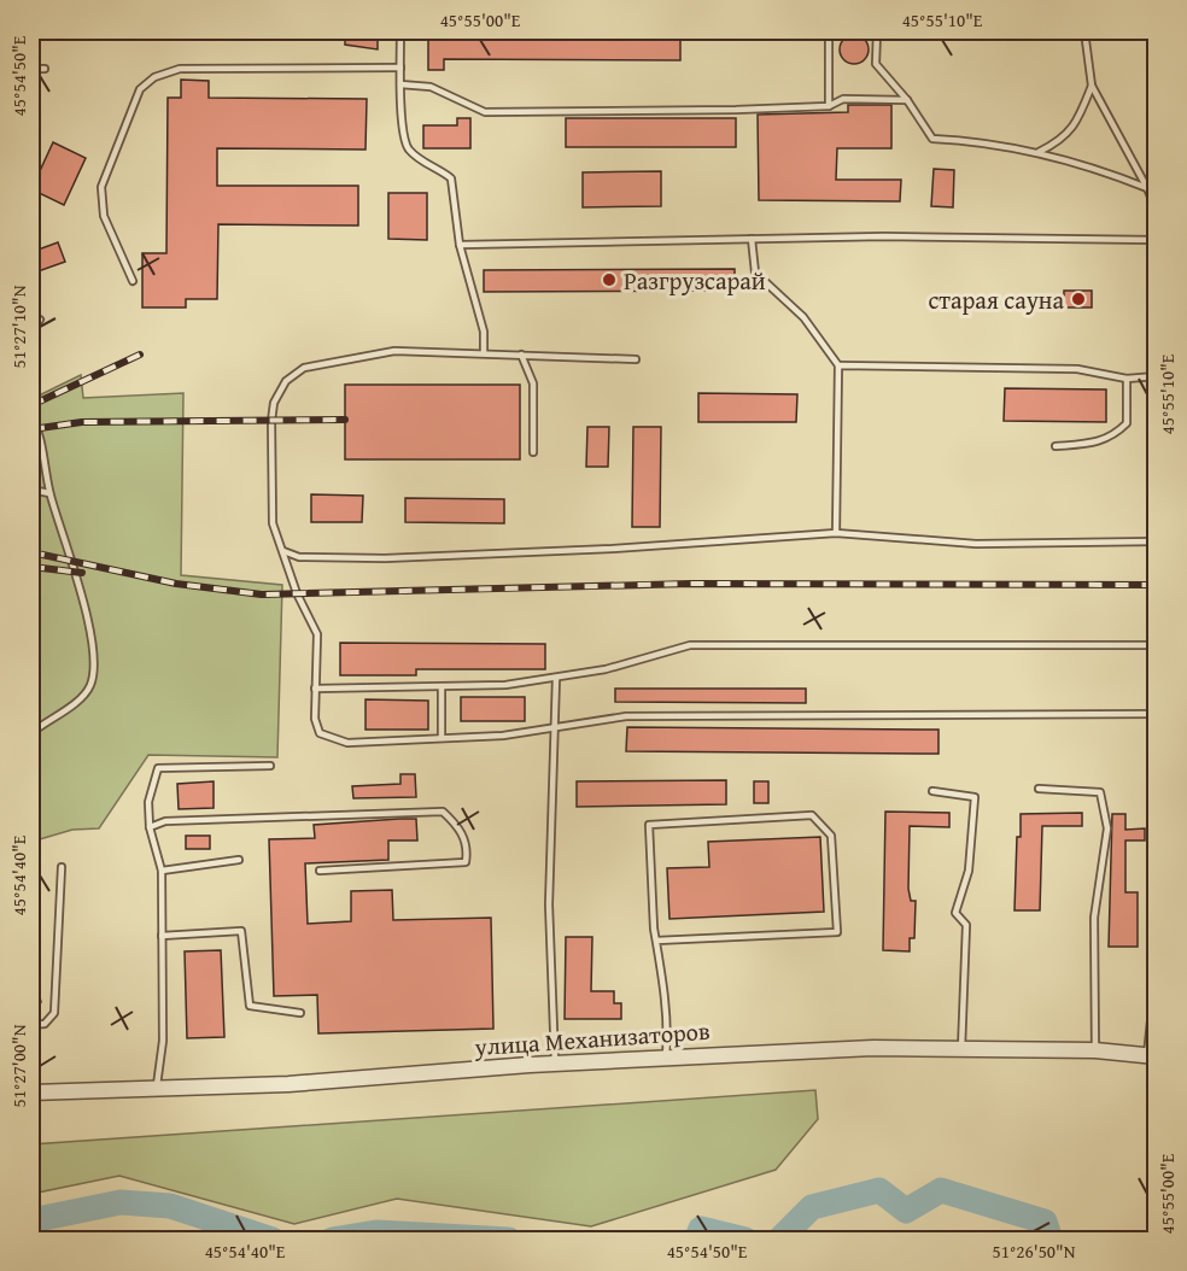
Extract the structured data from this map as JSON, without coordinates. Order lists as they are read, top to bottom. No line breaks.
{"streets":{"street":["улица Механизаторов"]},"places":["Разгрузсарай","старая сауна"],"coordinates":["45°55'00\"E","45°55'10\"E","45°54'50\"E","51°27'10\"N","45°54'40\"E","51°27'00\"N","51°26'50\"N"]}
